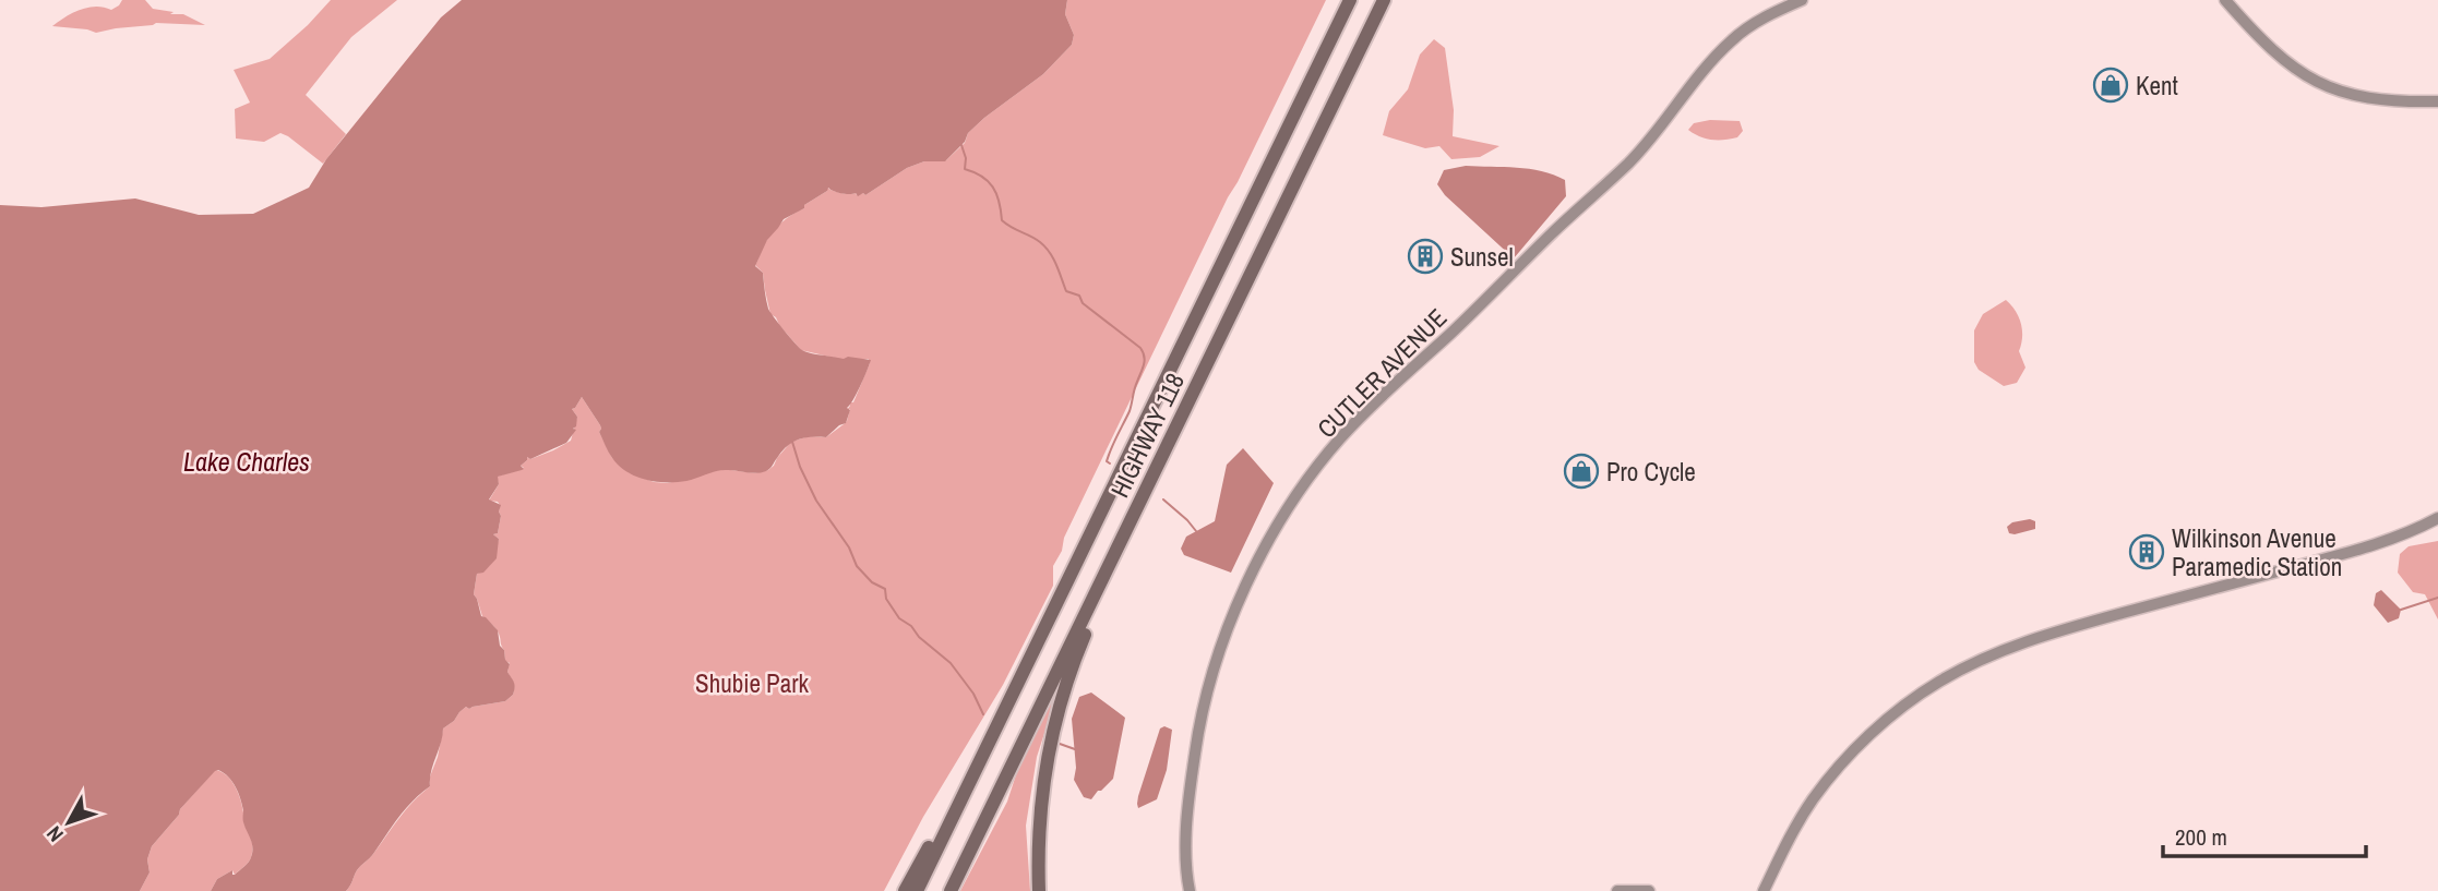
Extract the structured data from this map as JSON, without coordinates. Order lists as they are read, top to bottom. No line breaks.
{"streets":{"highway":["HIGHWAY 118"],"street":["CUTLER AVENUE"]},"water":["Lake Charles"],"parks":["Shubie Park"],"places":{"shop":["Kent","Pro Cycle"],"building":["Sunsel","Wilkinson Avenue Paramedic Station"]},"scale_bar":"200 m","north":"bottom left"}
